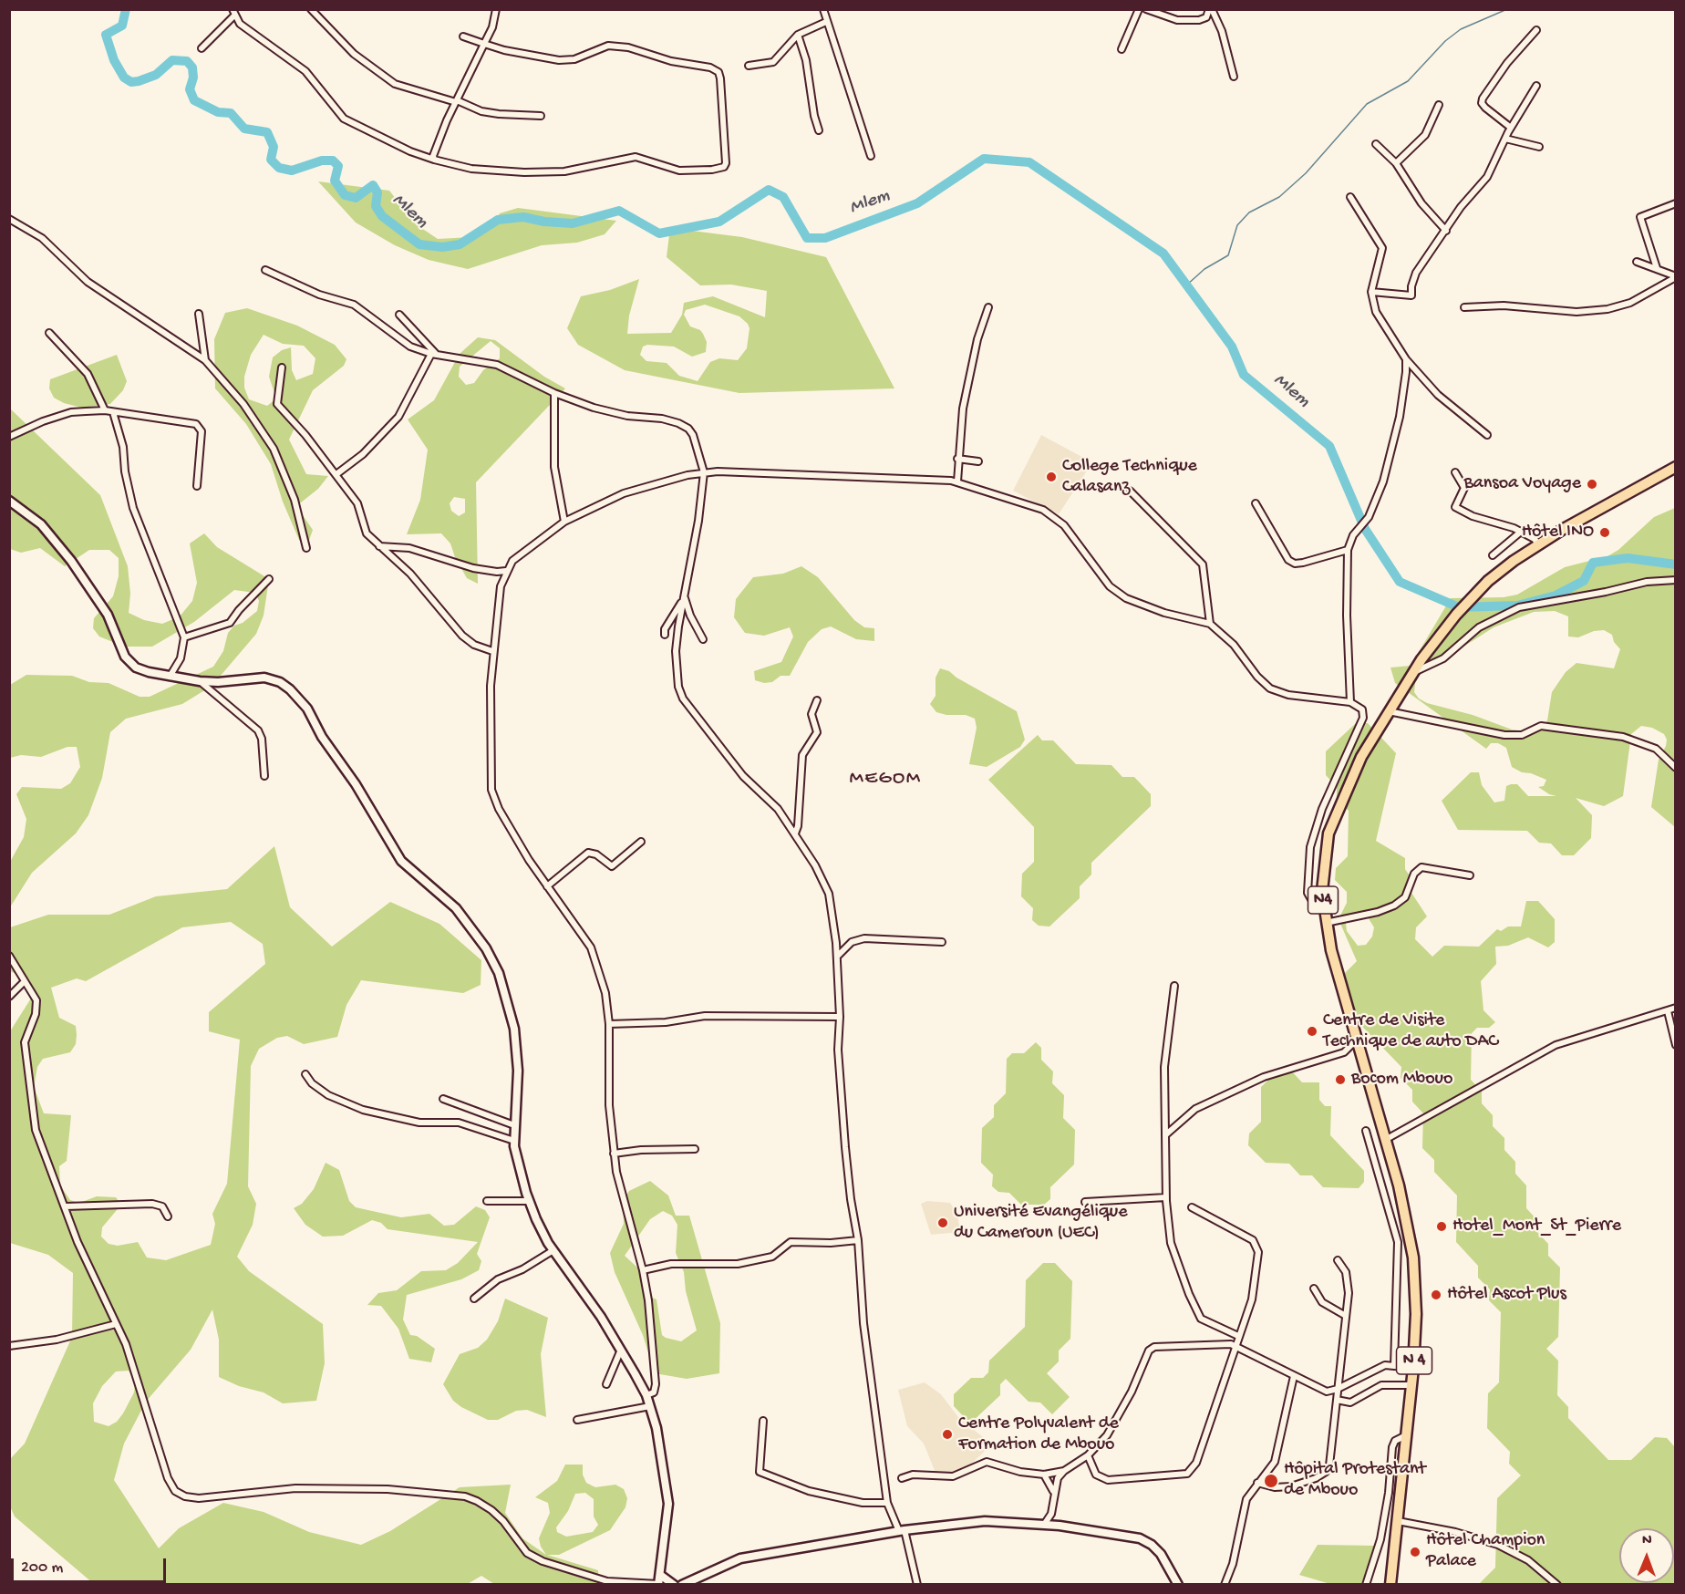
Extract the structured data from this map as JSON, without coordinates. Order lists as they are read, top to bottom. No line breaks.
{"streets":{"highway":["N4","N 4"]},"crossings":[["N4","N 4"]],"districts":["MEGOM"],"water":["Mlem"],"places":["College Technique Calasanz","Bansoa Voyage","Hôtel INO","Centre de Visite Technique de auto DAC","Bocom Mbouo","Université Evangélique du Cameroun (UEC)","Hotel_Mont_St_Pierre","Hôtel Ascot Plus","Centre Polyvalent de Formation de Mbouo","Hôpital Protestant de Mbouo","Hôtel Champion Palace"],"scale_bar":"200 m","north":"top"}
